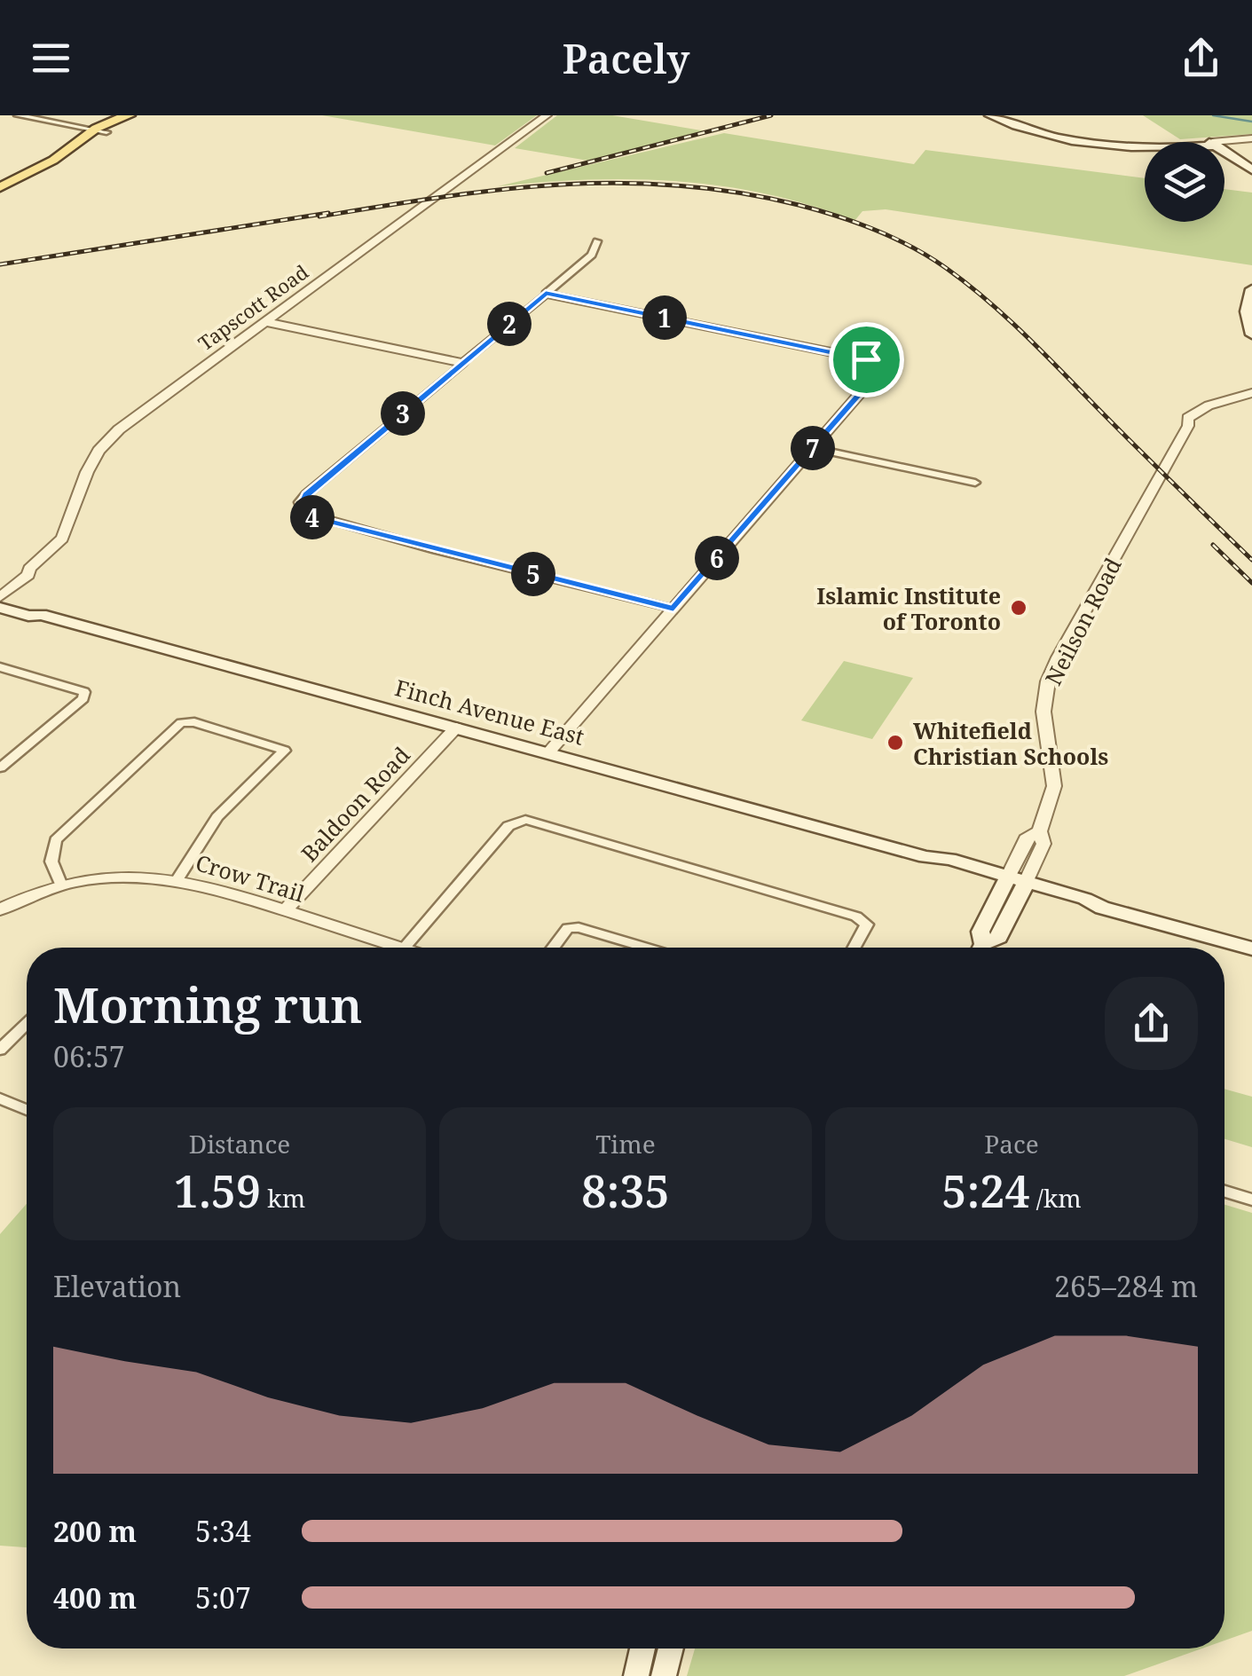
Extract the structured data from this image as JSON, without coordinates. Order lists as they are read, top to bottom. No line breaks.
{"streets":{"main road":["Neilson Road","Finch Avenue East"],"street":["Tapscott Road","Baldoon Road","Crow Trail"]},"crossings":[["Tapscott Road","Finch Avenue East"],["Neilson Road","Finch Avenue East"],["Finch Avenue East","Baldoon Road"],["Baldoon Road","Crow Trail"]],"places":["Islamic Institute of Toronto","Whitefield Christian Schools"],"page":{"header":"Pacely","pins":["1","2","3","7","4","6","5"],"heading":["Morning run","06:57"],"stats":[["Distance","1.59 km"],["Time","8:35"],["Pace","5:24 /km"]],"chart":["Elevation","265–284 m"],"list":[{"name":"200 m","note":"5:34"},{"name":"400 m","note":"5:07"}]}}
